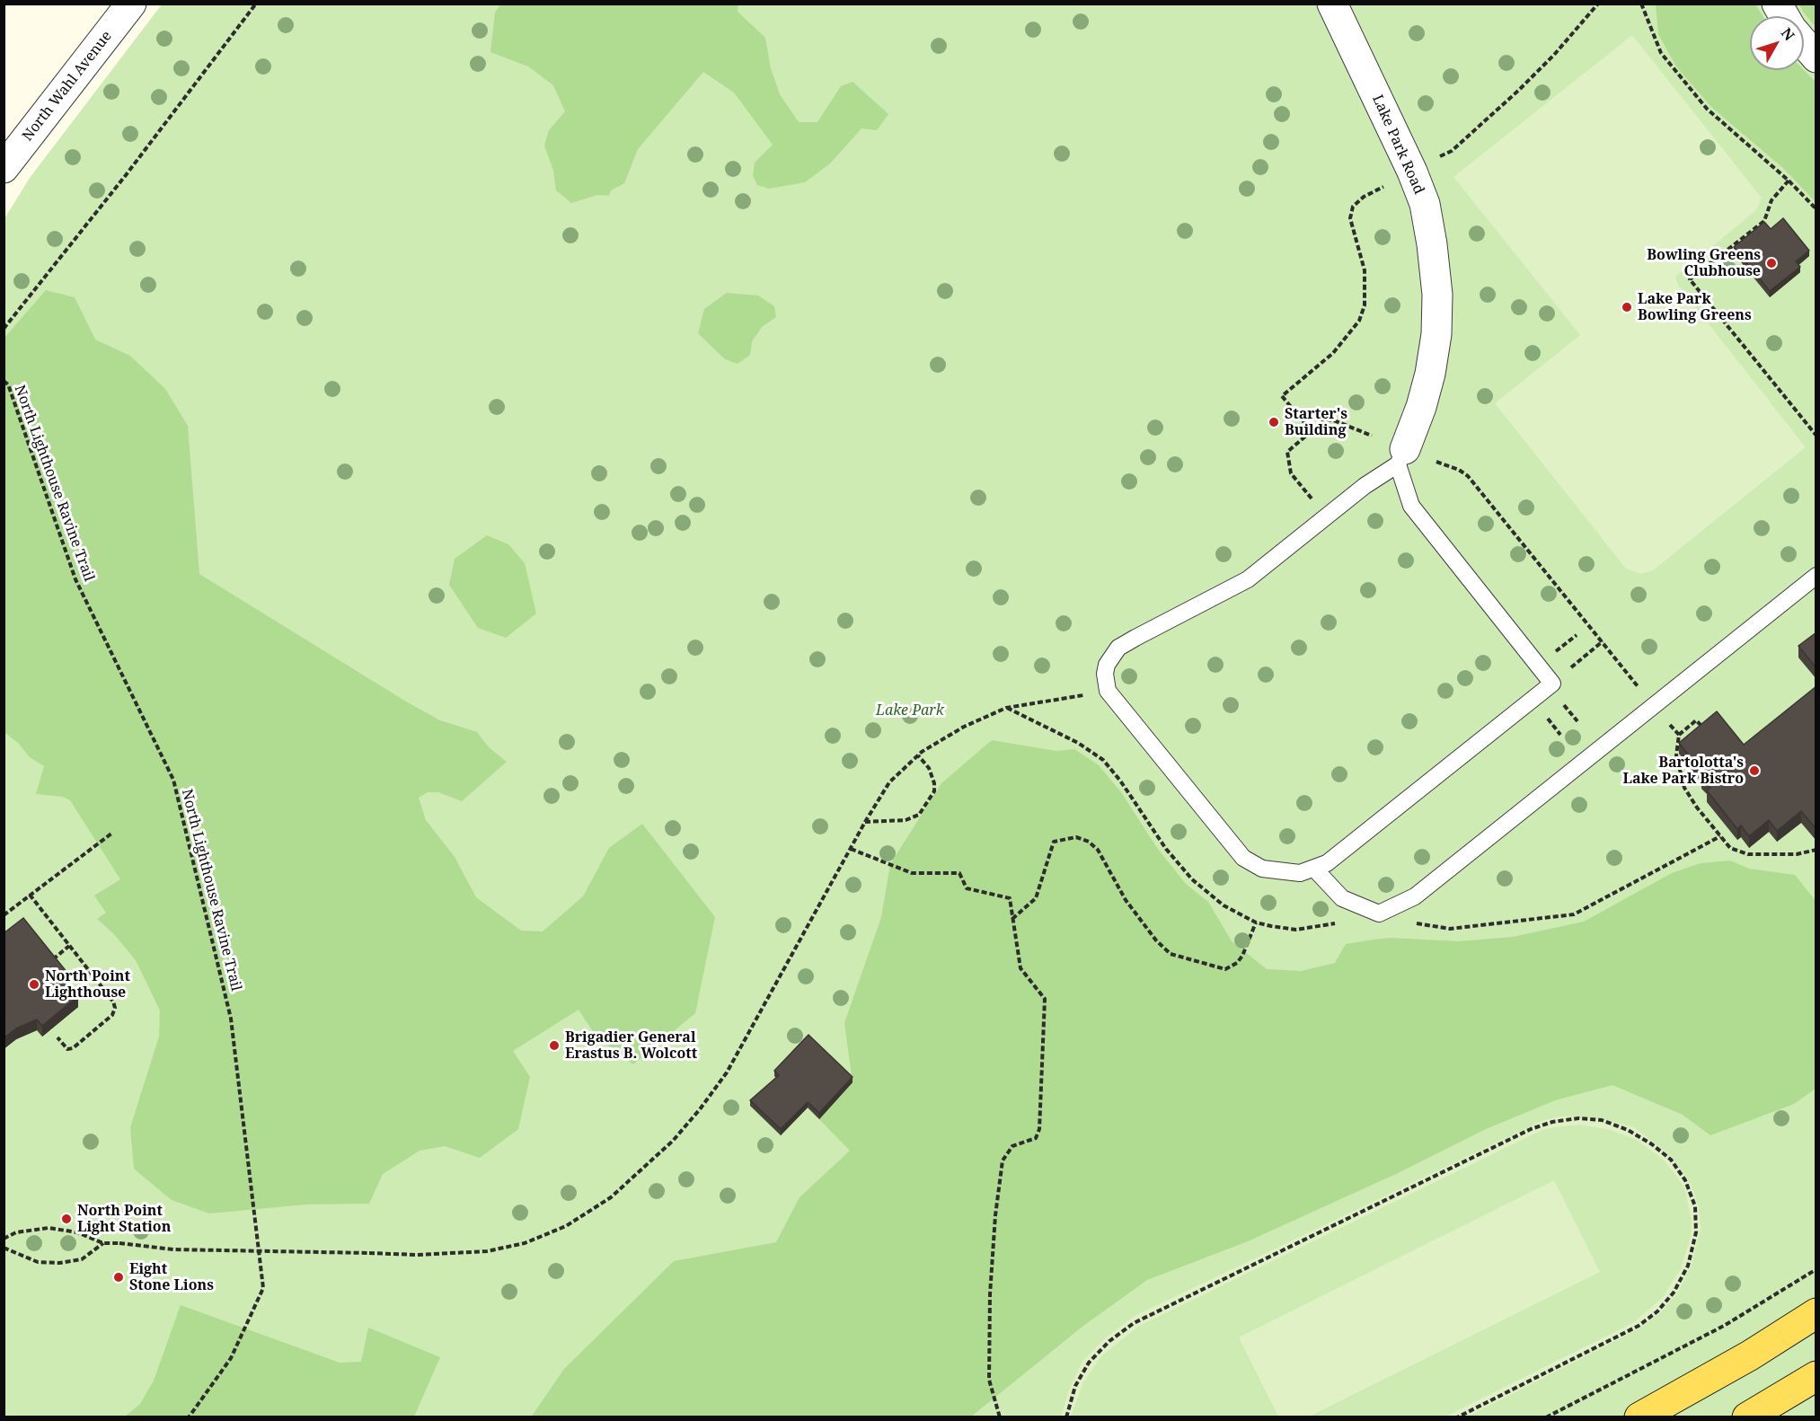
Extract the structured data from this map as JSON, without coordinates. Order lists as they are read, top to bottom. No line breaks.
{"streets":{"street":["North Wahl Avenue","Lake Park Road"],"path":["North Lighthouse Ravine Trail"]},"parks":["Lake Park"],"places":["Bowling Greens Clubhouse","Lake Park Bowling Greens","Starter's Building","Bartolotta's Lake Park Bistro","North Point Lighthouse","Brigadier General Erastus B. Wolcott","North Point Light Station","Eight Stone Lions"],"north":"top right"}
